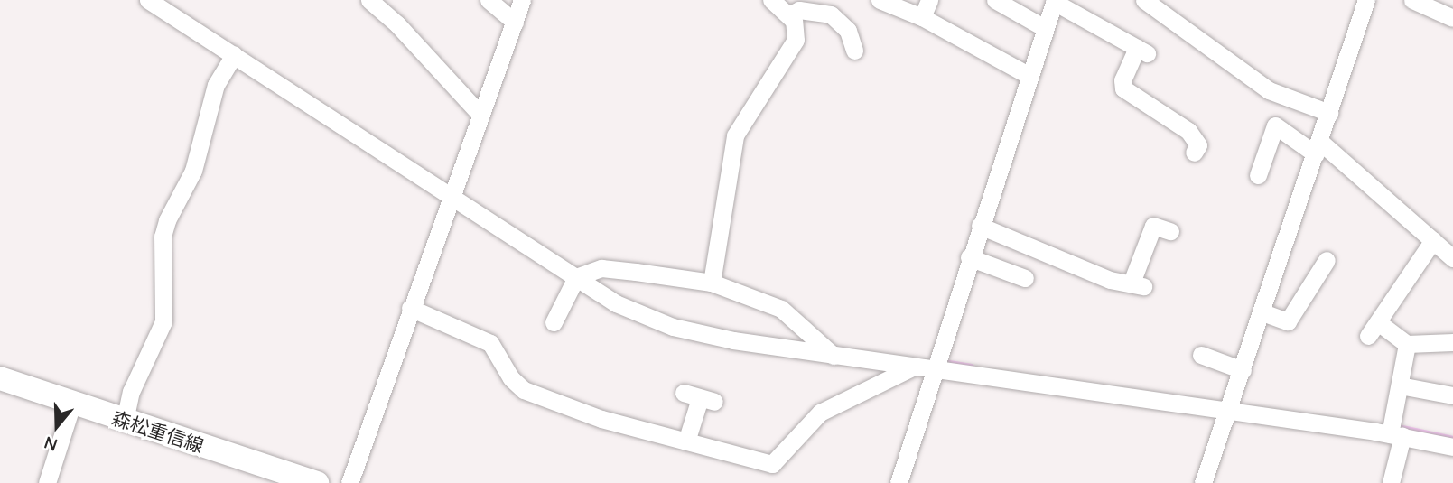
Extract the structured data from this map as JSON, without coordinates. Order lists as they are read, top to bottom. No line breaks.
{"streets":{"main road":["森松重信線"]},"north":"bottom"}
